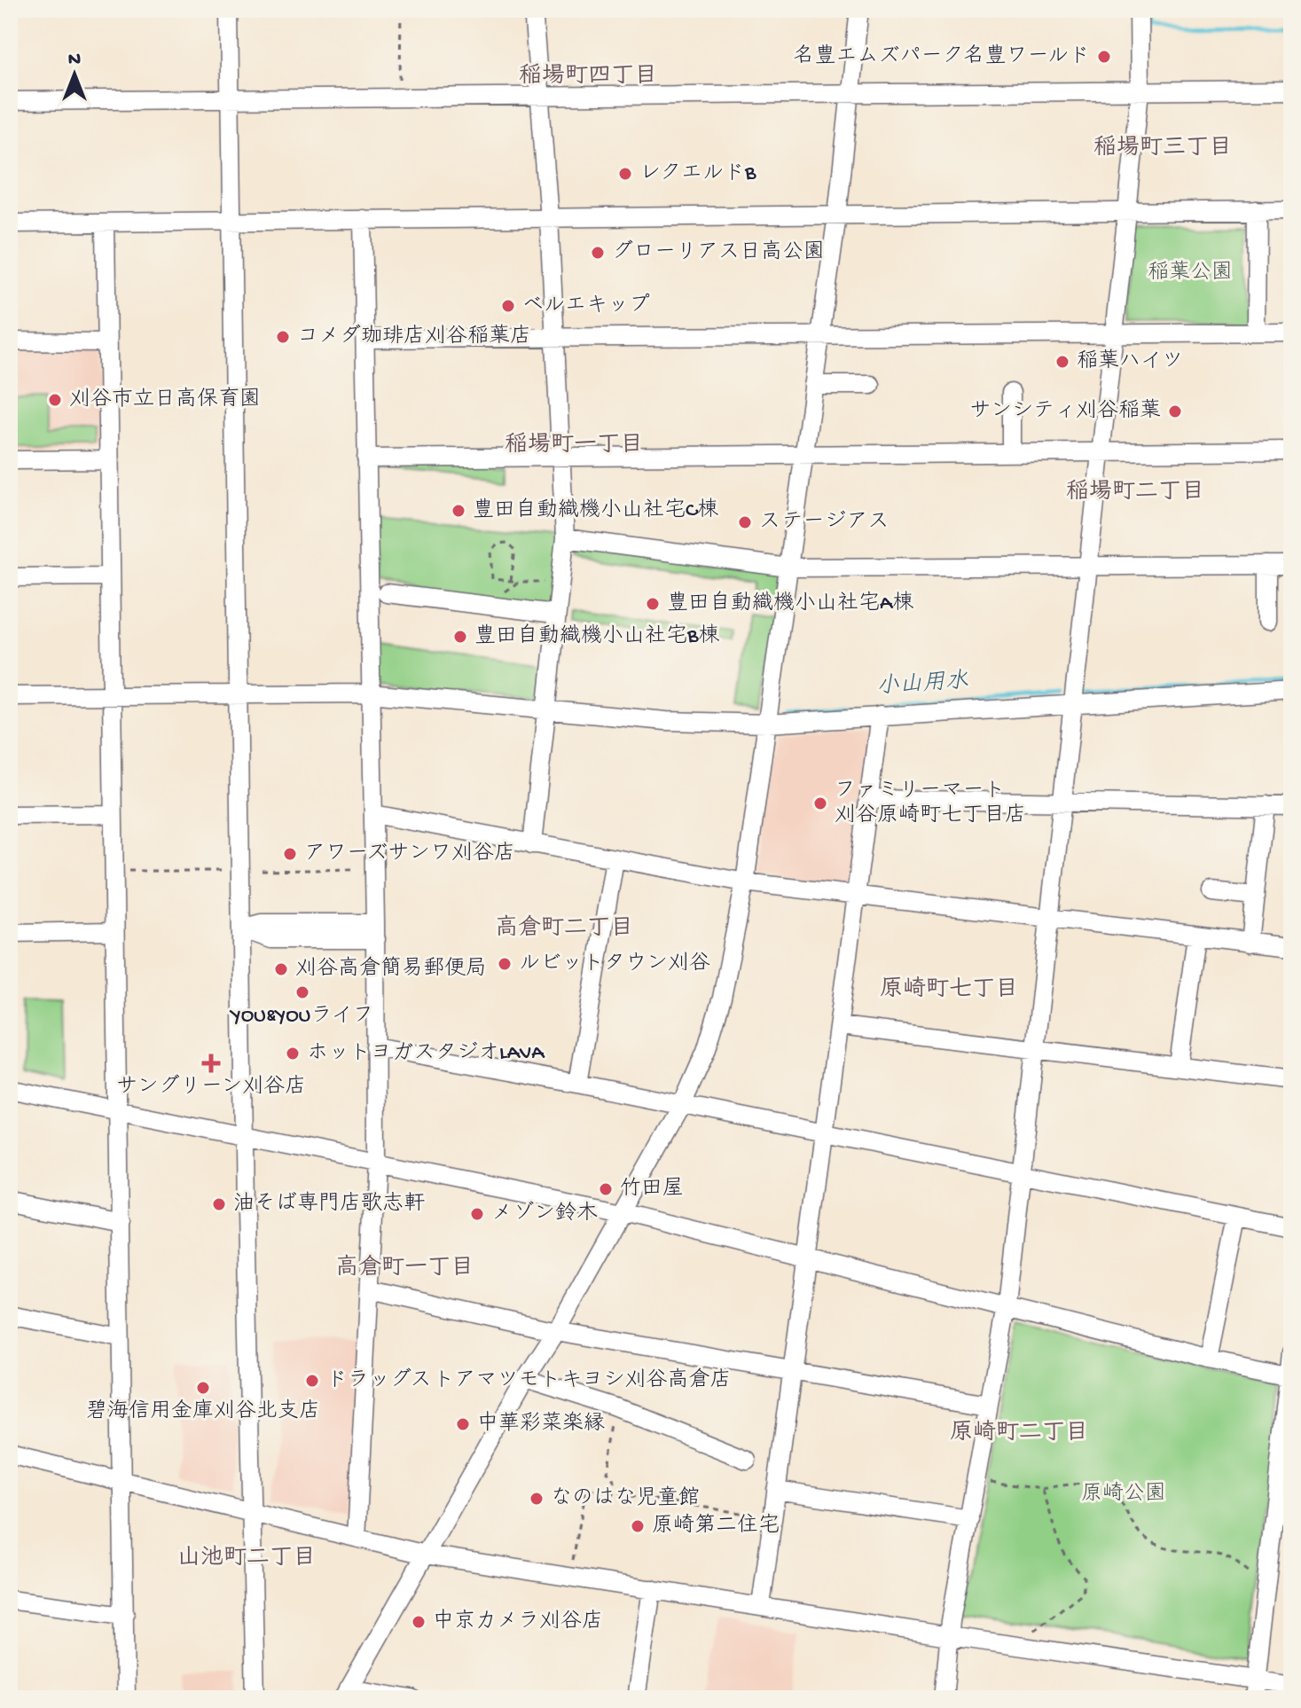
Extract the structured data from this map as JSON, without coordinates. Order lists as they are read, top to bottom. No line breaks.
{"districts":["稲場町四丁目","稲場町三丁目","稲場町一丁目","稲場町二丁目","高倉町二丁目","原崎町七丁目","高倉町一丁目","原崎町二丁目","山池町二丁目"],"water":["小山用水"],"parks":["稲葉公園","原崎公園"],"places":{"other":["名豊エムズパーク名豊ワールド","レクエルドB","グローリアス日高公園","ベルエキップ","コメダ珈琲店刈谷稲葉店","稲葉ハイツ","刈谷市立日高保育園","サンシティ刈谷稲葉","豊田自動織機小山社宅C棟","ステージアス","豊田自動織機小山社宅A棟","豊田自動織機小山社宅B棟","ファミリーマート 刈谷原崎町七丁目店","アワーズサンワ刈谷店","ルビットタウン刈谷","刈谷高倉簡易郵便局","YOU&YOUライフ","ホットヨガスタジオLAVA","竹田屋","油そば専門店歌志軒","メゾン鈴木","ドラッグストアマツモトキヨシ刈谷高倉店","碧海信用金庫刈谷北支店","中華彩菜楽縁","なのはな児童館","原崎第二住宅","中京カメラ刈谷店"],"health":["サングリーン刈谷店"]},"north":"top"}
